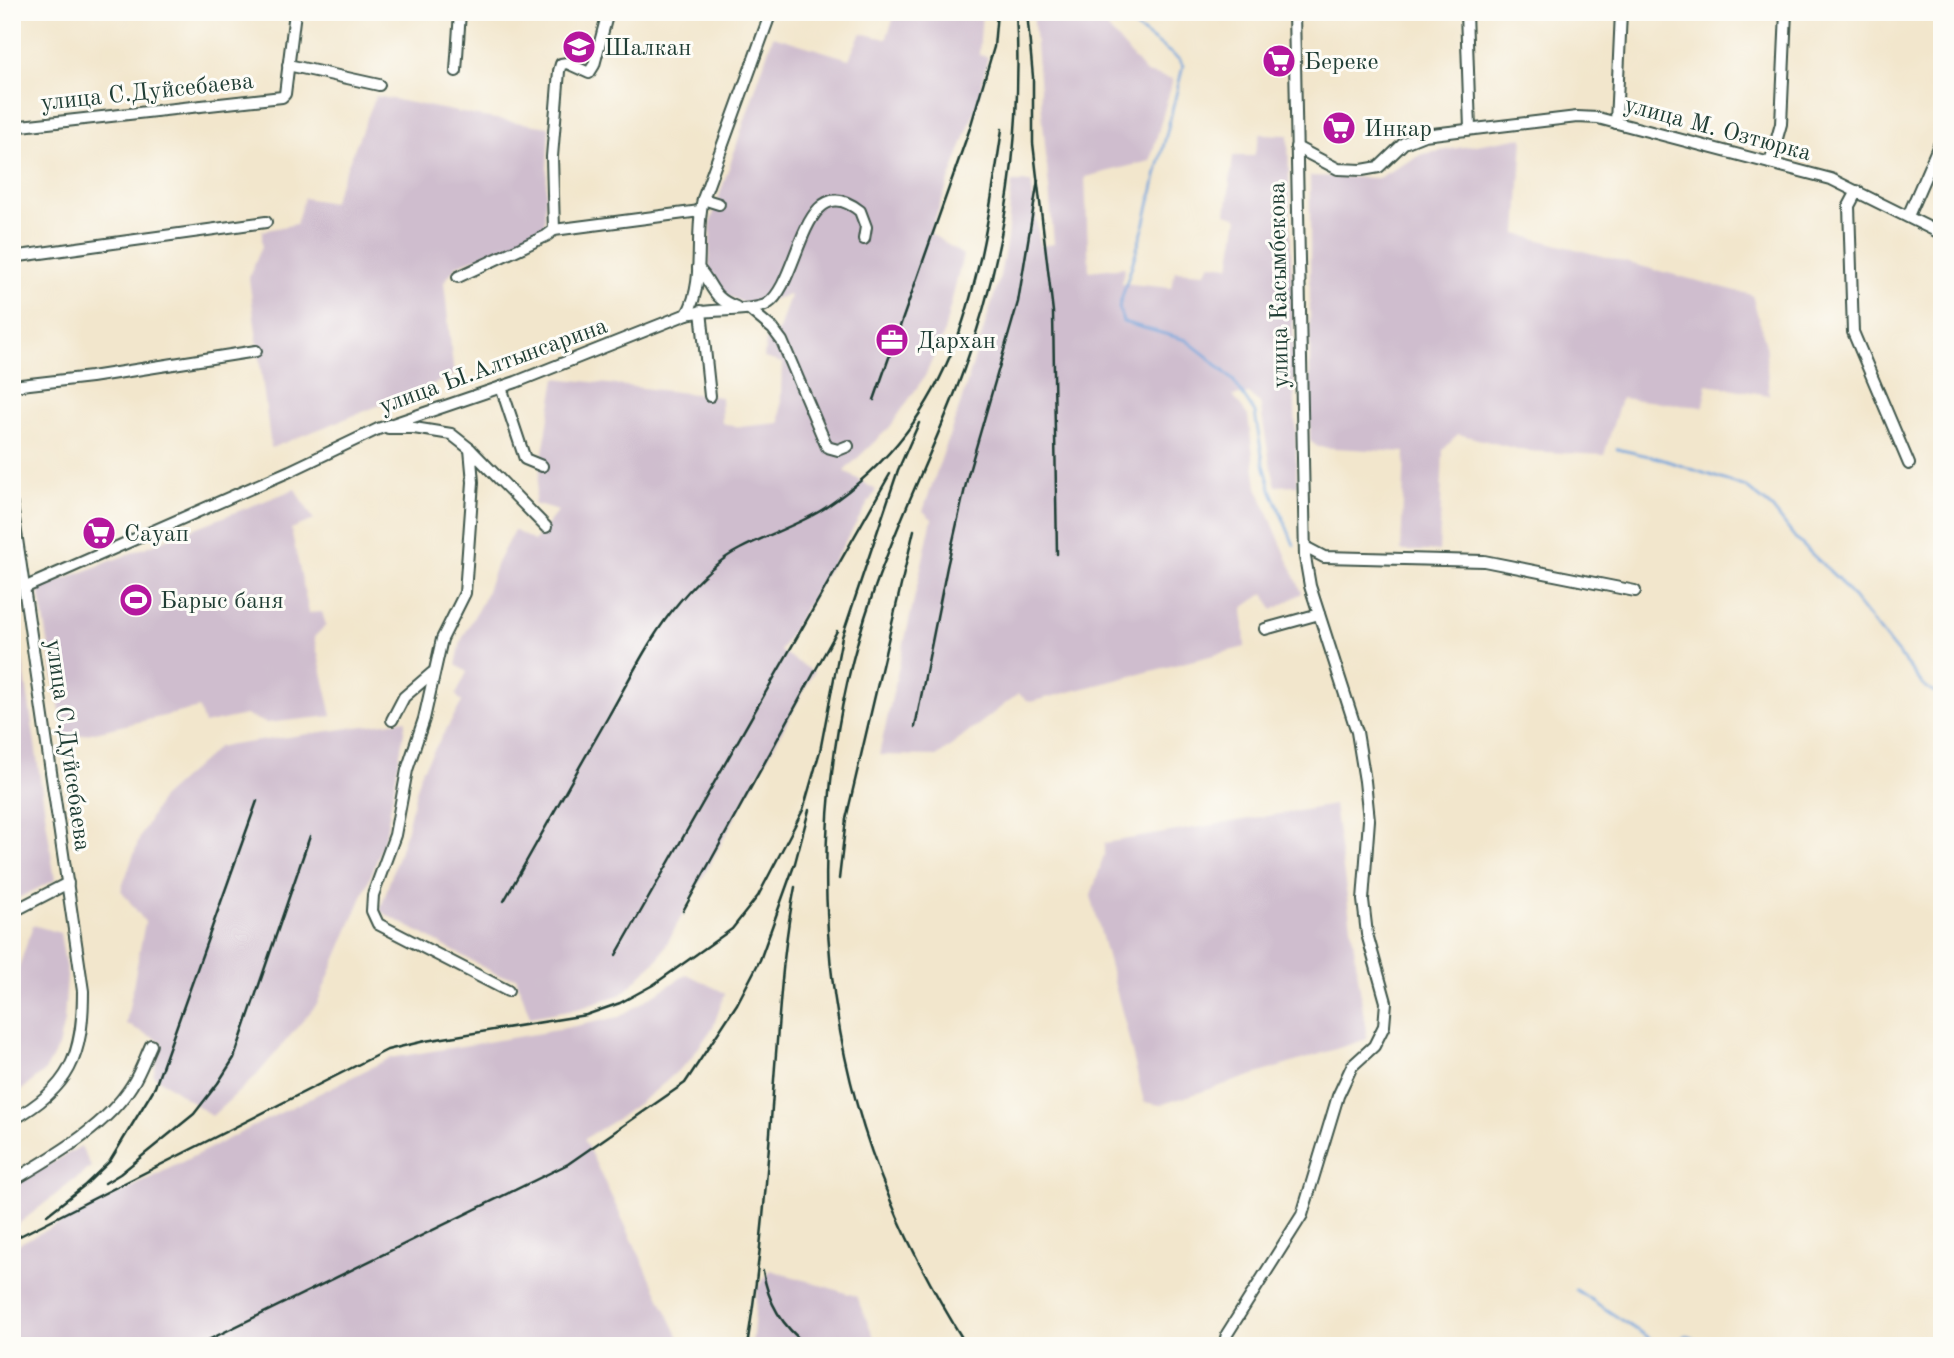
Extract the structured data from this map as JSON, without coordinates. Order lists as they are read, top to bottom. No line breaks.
{"streets":{"street":["улица С.Дуйсебаева","улица М. Озтюрка","улица Касымбекова","улица Ы.Алтынсарина"]},"crossings":[["улица С.Дуйсебаева","улица Ы.Алтынсарина"],["улица М. Озтюрка","улица Касымбекова"]],"places":{"school or university":["Шалкан"],"supermarket":["Береке","Инкар","Сауап"],"office":["Дархан"],"sports":["Барыс баня"]}}
